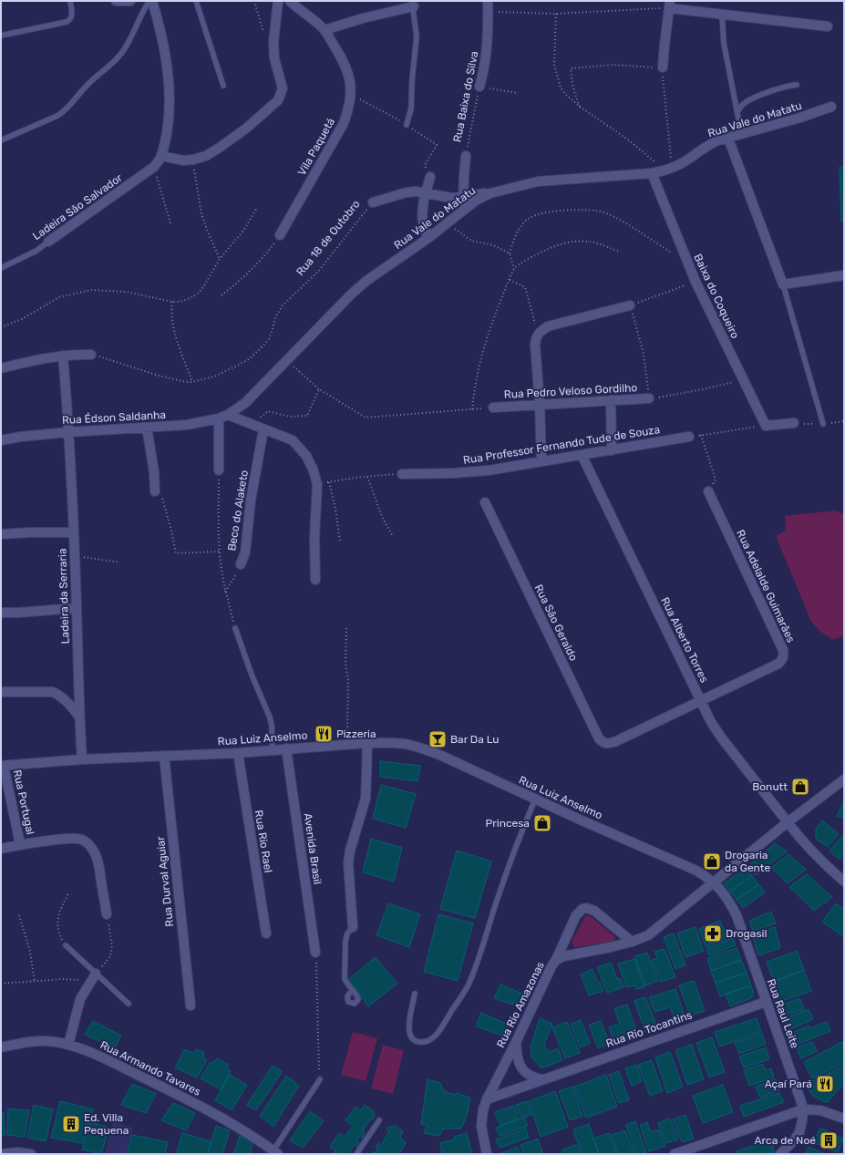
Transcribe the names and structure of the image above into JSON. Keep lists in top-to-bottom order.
{
  "streets": {
    "street": [
      "Rua Baixa do Silva",
      "Rua Vale do Matatu",
      "Vila Paquetá",
      "Ladeira São Salvador",
      "Baixa do Coqueiro",
      "Rua Pedro Veloso Gordilho",
      "Rua Édson Saldanha",
      "Rua Professor Fernando Tude de Souza",
      "Beco do Alaketo",
      "Rua Adelalde Guimarães",
      "Ladeira da Serraria",
      "Rua Sāo Geraldo",
      "Rua Alberto Torres",
      "Rua Luiz Anselmo",
      "Rua Portugal",
      "Rua Rio Rael",
      "Avenida Brasil",
      "Rua Durval Aguiar",
      "Rua Rio Amazonas",
      "Rua Raul Leite",
      "Rua Rio Tocantins",
      "Rua Armando Tavares"
    ],
    "path": ["Rua 18 de Outobro"]
  },
  "crossings": [
    ["Rua Baixa do Silva", "Rua Vale do Matatu"],
    ["Rua Vale do Matatu", "Baixa do Coqueiro"],
    ["Rua Vale do Matatu", "Rua Édson Saldanha"],
    ["Rua Édson Saldanha", "Ladeira da Serraria"],
    ["Rua Professor Fernando Tude de Souza", "Rua Alberto Torres"],
    ["Rua Adelalde Guimarães", "Rua Sāo Geraldo"],
    ["Rua Adelalde Guimarães", "Rua Alberto Torres"],
    ["Ladeira da Serraria", "Rua Luiz Anselmo"],
    ["Rua Alberto Torres", "Rua Rio Amazonas"],
    ["Rua Luiz Anselmo", "Rua Portugal"],
    ["Rua Luiz Anselmo", "Rua Rio Rael"],
    ["Rua Luiz Anselmo", "Avenida Brasil"],
    ["Rua Luiz Anselmo", "Rua Durval Aguiar"],
    ["Rua Luiz Anselmo", "Rua Rio Amazonas"],
    ["Rua Luiz Anselmo", "Rua Raul Leite"],
    ["Rua Rio Amazonas", "Rua Raul Leite"],
    ["Rua Rio Amazonas", "Rua Rio Tocantins"],
    ["Rua Raul Leite", "Rua Rio Tocantins"]
  ],
  "places": {
    "restaurant": ["Pizzeria", "Açaí Pará"],
    "bar": ["Bar Da Lu"],
    "shop": ["Bonutt", "Princesa", "Drogaria da Gente"],
    "pharmacy": ["Drogasil"],
    "building": ["Ed. Villa Pequena", "Arca de Noé"]
  }
}
